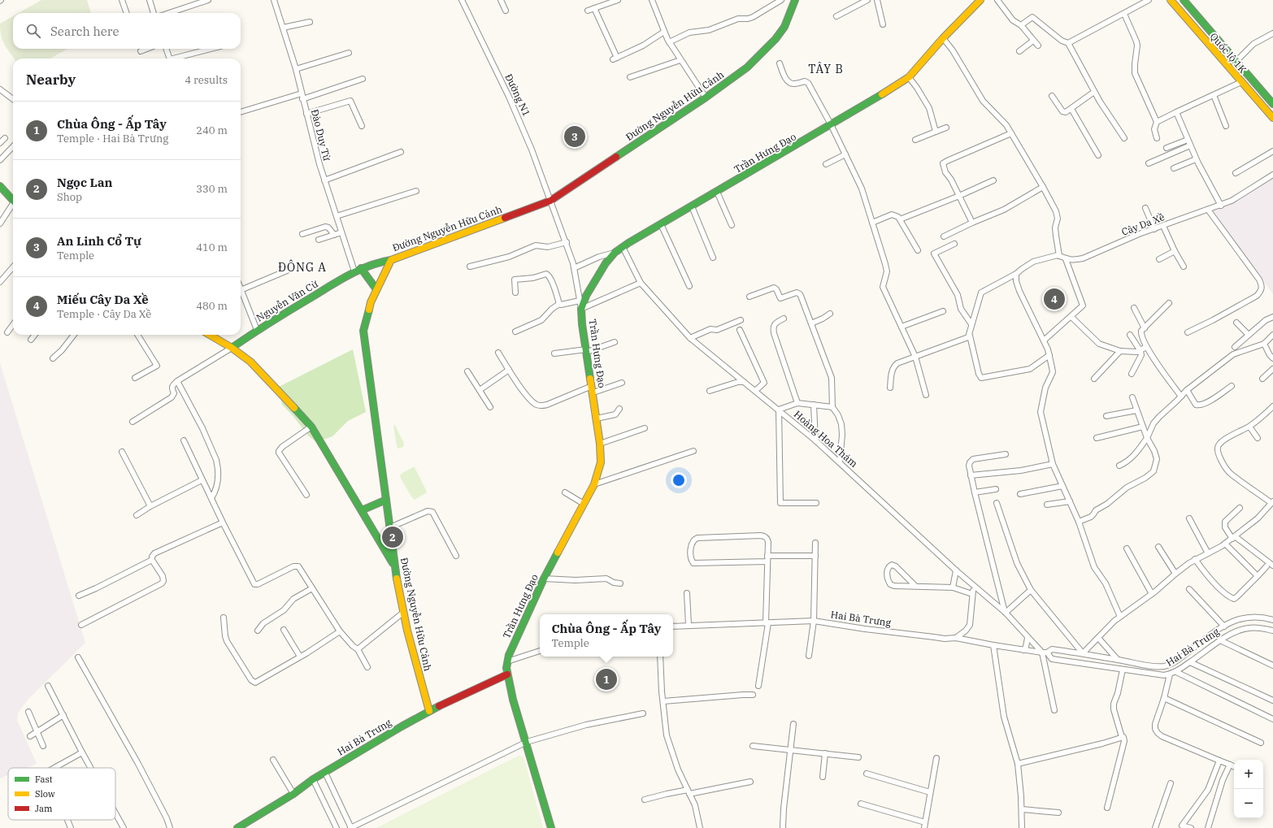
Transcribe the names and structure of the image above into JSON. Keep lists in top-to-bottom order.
{
  "streets": {
    "main road": [
      "Quốc lộ 1K",
      "Đường Nguyễn Hữu Cảnh",
      "Trần Hưng Đạo",
      "Nguyễn Văn Cừ",
      "Hai Bà Trưng"
    ],
    "street": [
      "Đường N1",
      "Đào Duy Từ",
      "Cây Da Xề",
      "Hoàng Hoa Thám"
    ]
  },
  "crossings": [
    ["Đường N1", "Đường Nguyễn Hữu Cảnh"],
    ["Đường N1", "Trần Hưng Đạo"],
    ["Đường Nguyễn Hữu Cảnh", "Nguyễn Văn Cừ"],
    ["Đường Nguyễn Hữu Cảnh", "Hai Bà Trưng"],
    ["Đào Duy Từ", "Nguyễn Văn Cừ"],
    ["Trần Hưng Đạo", "Hoàng Hoa Thám"],
    ["Trần Hưng Đạo", "Hai Bà Trưng"],
    ["Hoàng Hoa Thám", "Hai Bà Trưng"]
  ],
  "districts": ["TÂY B", "ĐÔNG A"],
  "legend": ["Fast", "Slow", "Jam"],
  "page": {
    "search": "Search here",
    "heading": ["Nearby", "4 results"],
    "list": [
      {
        "mark": "1",
        "name": "Chùa Ông - Ấp Tây",
        "note": "Temple · Hai Bà Trưng",
        "value": "240 m"
      },
      {
        "mark": "2",
        "name": "Ngọc Lan",
        "note": "Shop",
        "value": "330 m"
      },
      {
        "mark": "3",
        "name": "An Linh Cổ Tự",
        "note": "Temple",
        "value": "410 m"
      },
      {
        "mark": "4",
        "name": "Miếu Cây Da Xề",
        "note": "Temple · Cây Da Xề",
        "value": "480 m"
      }
    ],
    "pins": [
      "3",
      "4",
      "2",
      "1"
    ],
    "popup": ["Chùa Ông - Ấp Tây", "Temple"],
    "map_buttons": ["+", "−"]
  }
}
